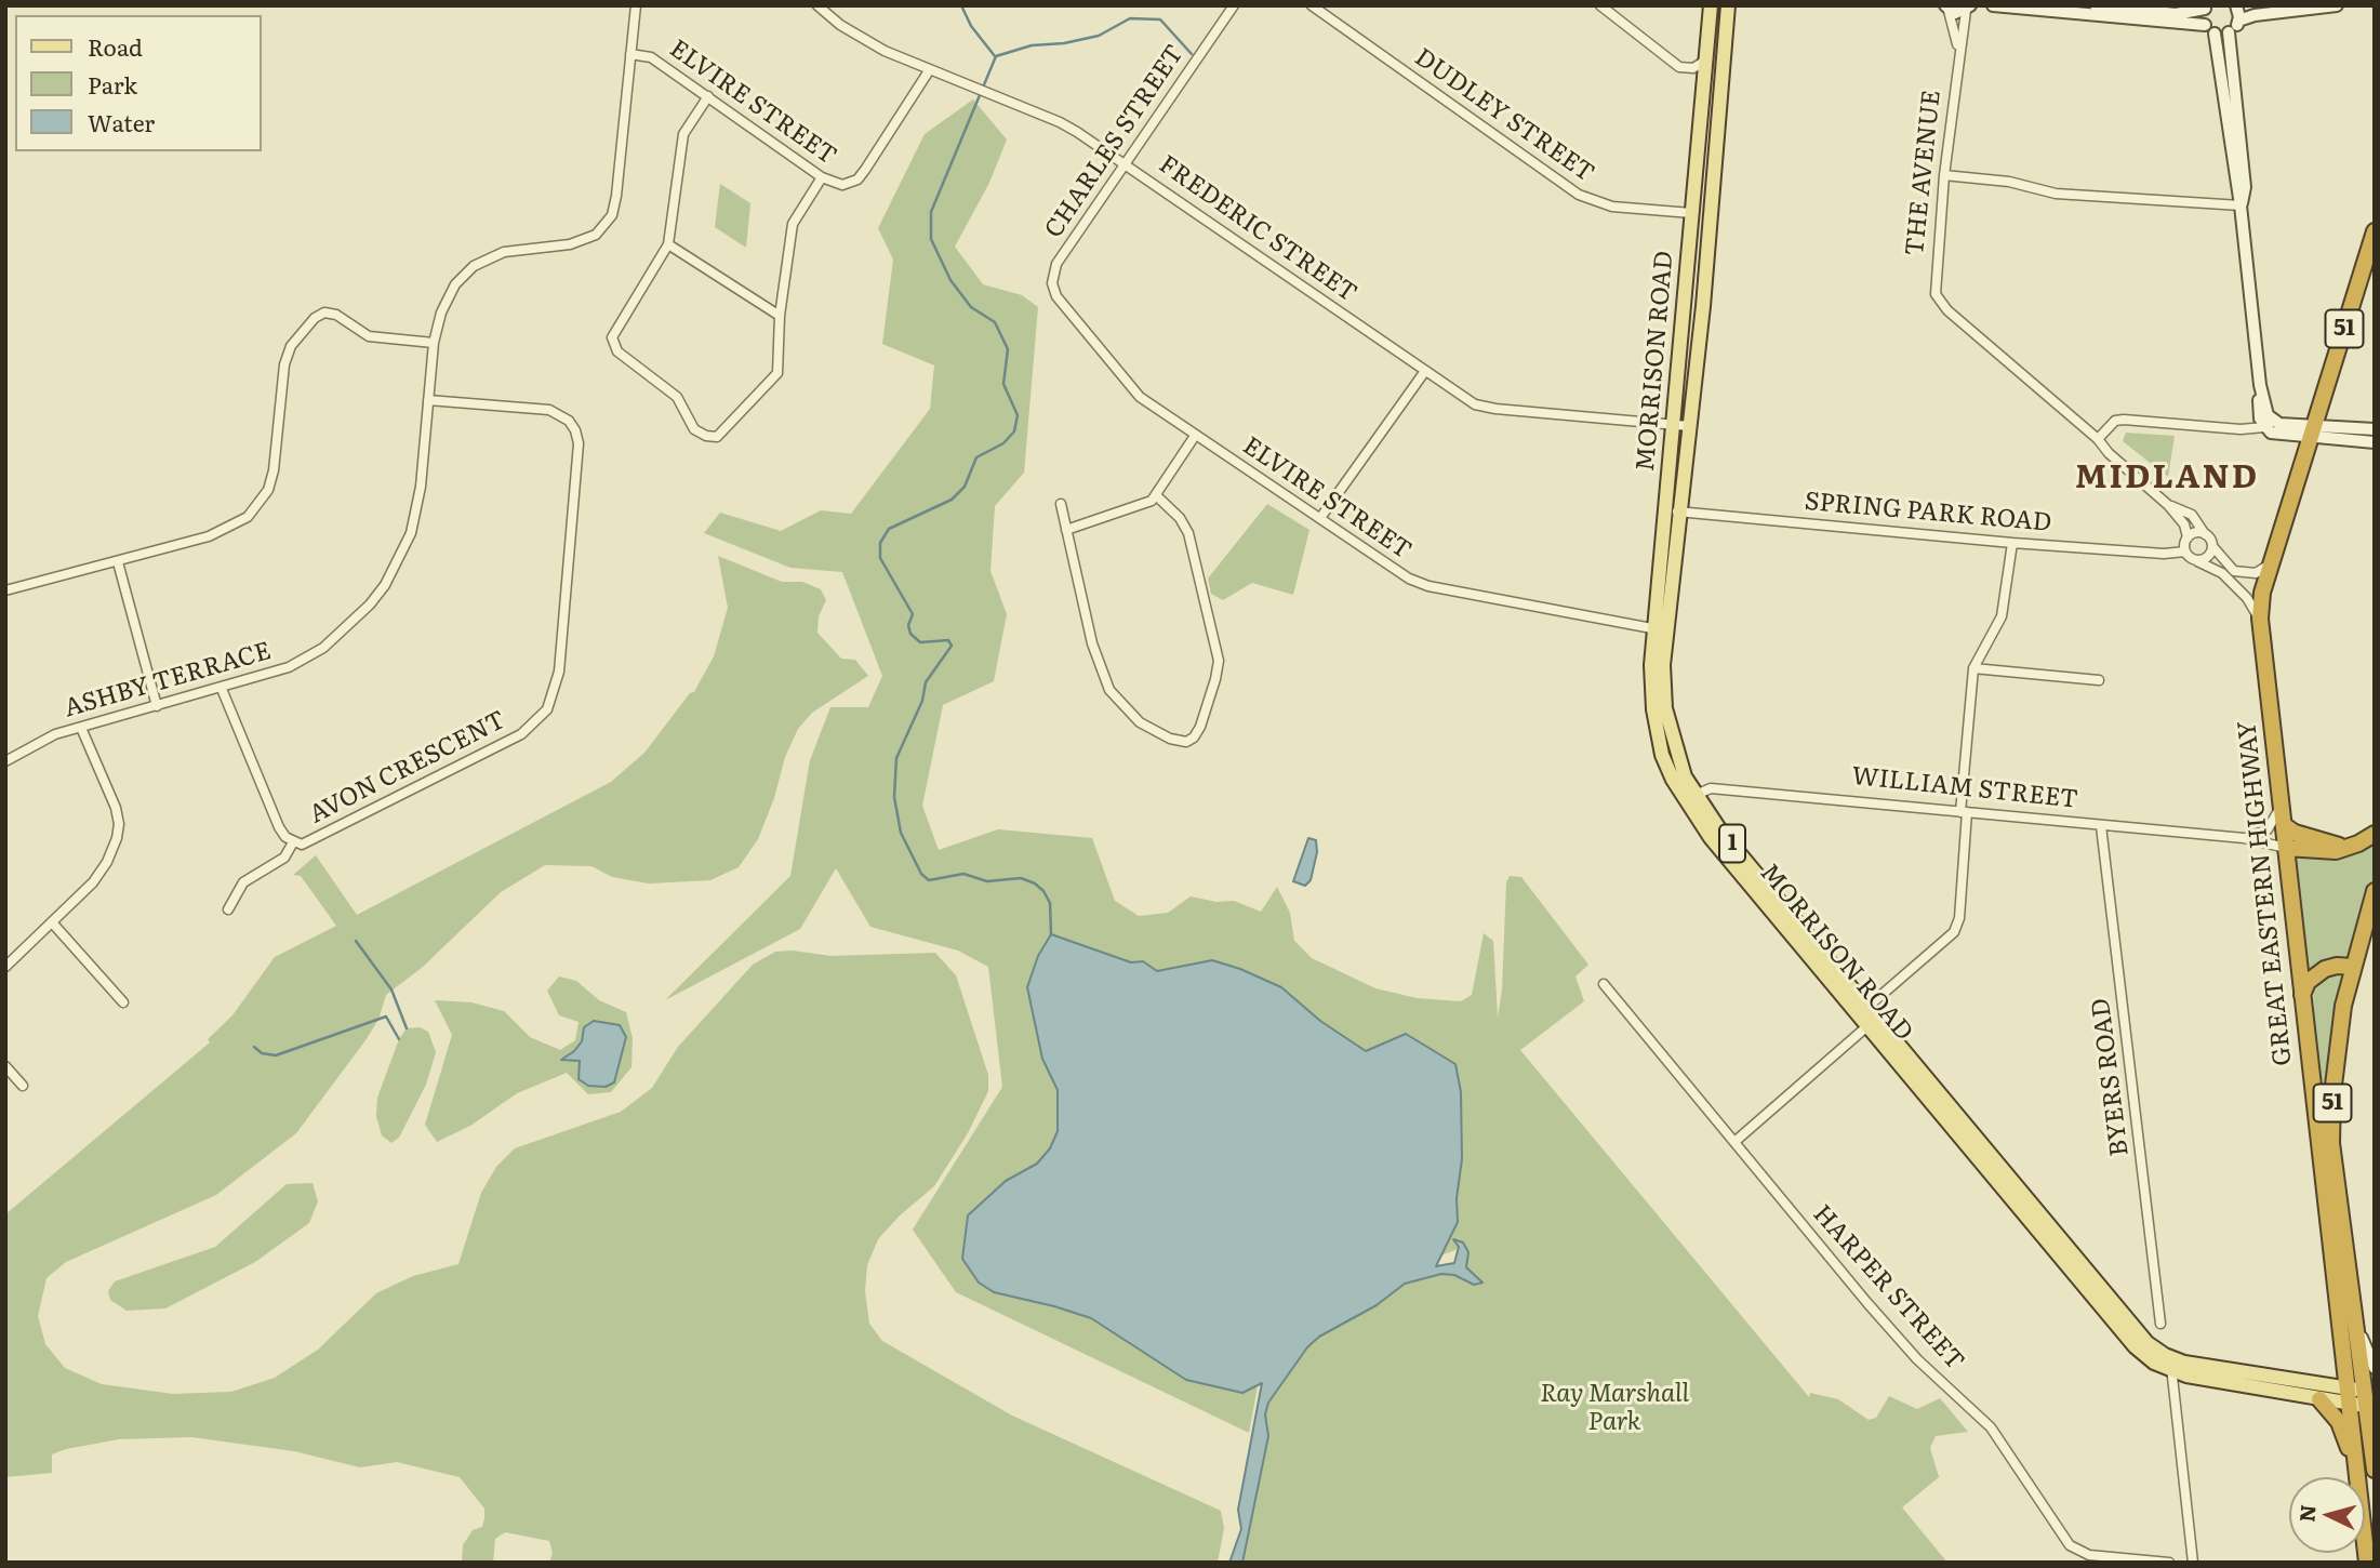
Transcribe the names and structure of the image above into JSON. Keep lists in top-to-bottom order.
{
  "streets": {
    "highway": ["51", "WILLIAM STREET", "GREAT EASTERN HIGHWAY"],
    "main road": ["MORRISON ROAD", "1"],
    "street": [
      "ELVIRE STREET",
      "DUDLEY STREET",
      "CHARLES STREET",
      "THE AVENUE",
      "FREDERIC STREET",
      "SPRING PARK ROAD",
      "ASHBY TERRACE",
      "AVON CRESCENT",
      "BYERS ROAD",
      "HARPER STREET"
    ]
  },
  "crossings": [
    ["ELVIRE STREET", "CHARLES STREET"],
    ["ELVIRE STREET", "FREDERIC STREET"],
    ["ELVIRE STREET", "MORRISON ROAD"],
    ["ELVIRE STREET", "ASHBY TERRACE"],
    ["DUDLEY STREET", "MORRISON ROAD"],
    ["CHARLES STREET", "FREDERIC STREET"],
    ["FREDERIC STREET", "MORRISON ROAD"],
    ["51", "MORRISON ROAD"],
    ["MORRISON ROAD", "SPRING PARK ROAD"],
    ["MORRISON ROAD", "WILLIAM STREET"],
    ["MORRISON ROAD", "GREAT EASTERN HIGHWAY"],
    ["ASHBY TERRACE", "AVON CRESCENT"],
    ["WILLIAM STREET", "GREAT EASTERN HIGHWAY"],
    ["WILLIAM STREET", "BYERS ROAD"]
  ],
  "districts": ["MIDLAND"],
  "parks": ["Ray Marshall Park"],
  "legend": ["Road", "Park", "Water"],
  "north": "left"
}
